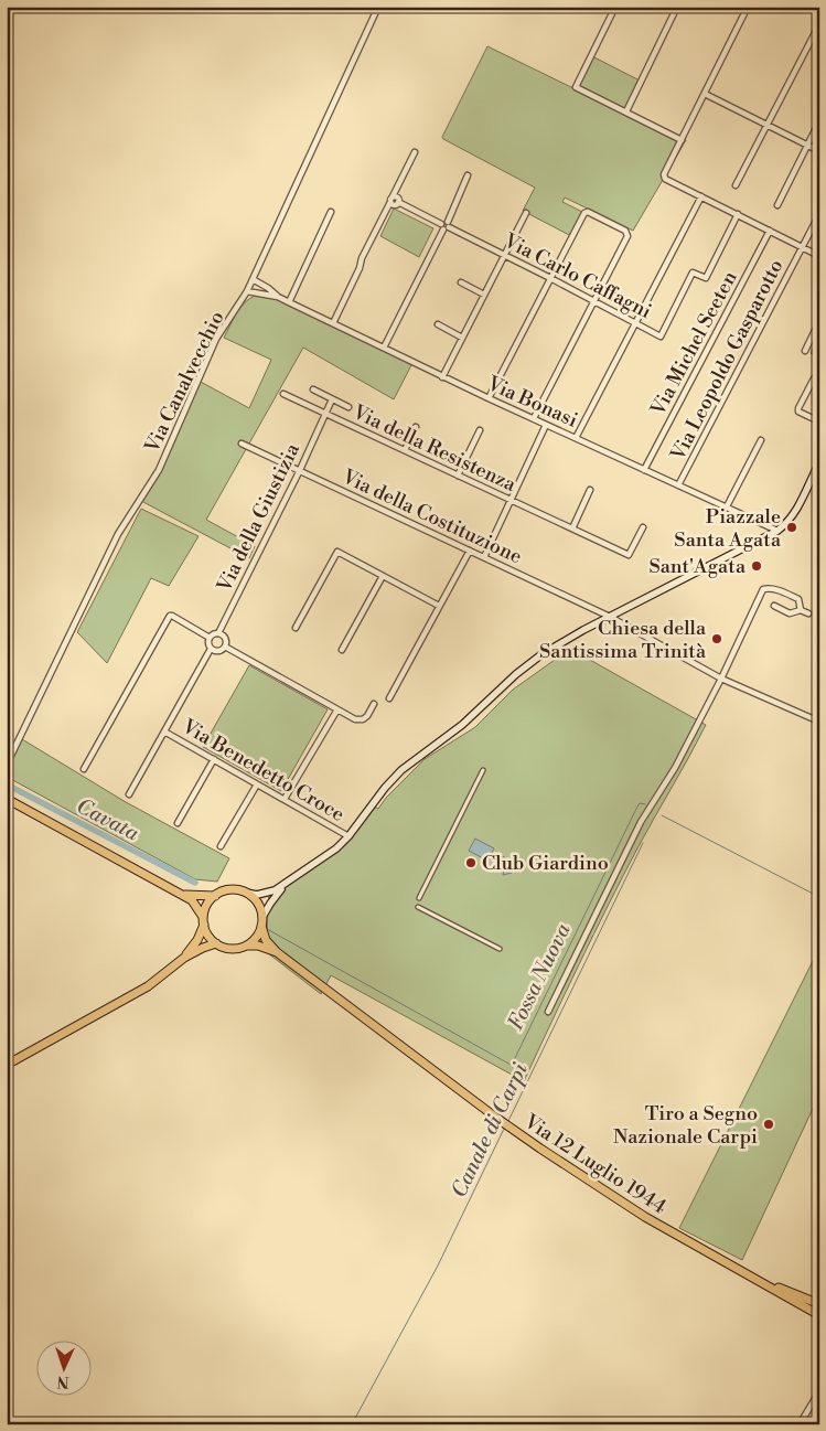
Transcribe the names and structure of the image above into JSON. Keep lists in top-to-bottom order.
{
  "streets": {
    "main road": ["Via 12 Luglio 1944"],
    "street": [
      "Via Carlo Caffagni",
      "Via Michel Seeten",
      "Via Leopoldo Gasparotto",
      "Via Canalvecchio",
      "Via Bonasi",
      "Via della Resistenza",
      "Via della Costituzione",
      "Via della Giustizia",
      "Via Benedetto Croce"
    ]
  },
  "crossings": [
    ["Via Michel Seeten", "Via Bonasi"],
    ["Via Leopoldo Gasparotto", "Via Bonasi"],
    ["Via Canalvecchio", "Via Bonasi"],
    ["Via della Resistenza", "Via della Giustizia"],
    ["Via della Costituzione", "Via della Giustizia"]
  ],
  "water": ["Cavata", "Fossa Nuova", "Canale di Carpi"],
  "places": [
    "Piazzale Santa Agata",
    "Sant'Agata",
    "Chiesa della Santissima Trinità",
    "Club Giardino",
    "Tiro a Segno Nazionale Carpi"
  ],
  "north": "bottom"
}
